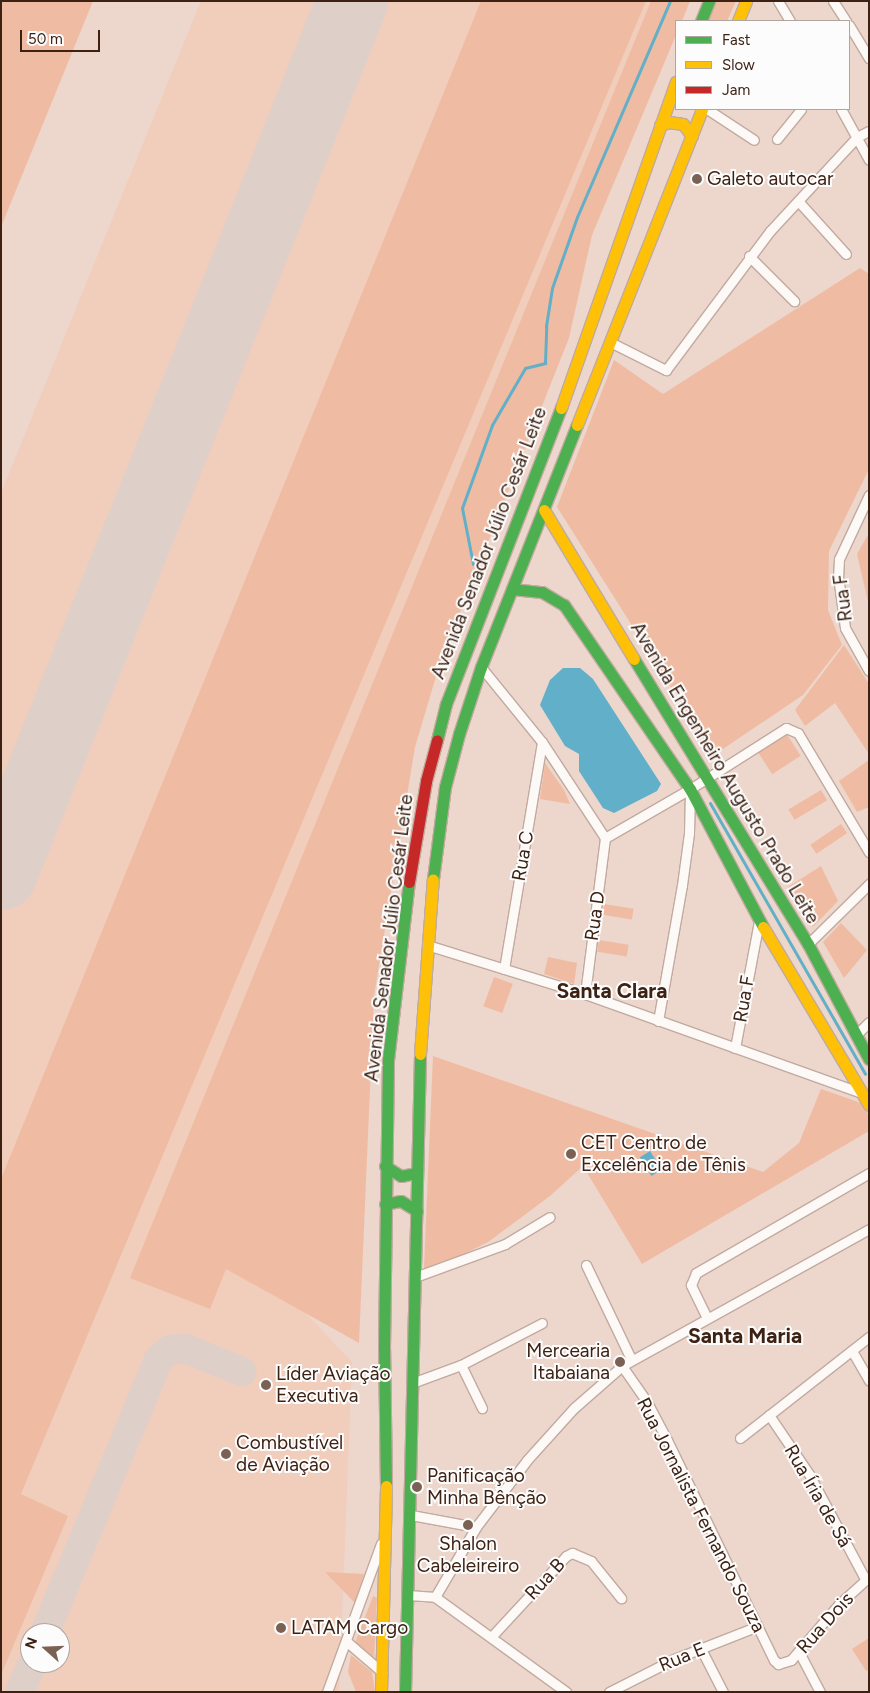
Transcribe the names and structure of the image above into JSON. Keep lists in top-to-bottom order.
{
  "streets": {
    "main road": ["Avenida Senador Júlio Cesár Leite", "Avenida Engenheiro Augusto Prado Leite"],
    "street": [
      "Rua F",
      "Rua C",
      "Rua D",
      "Rua Íria de Sá",
      "Rua Jornalista Fernando Souza",
      "Rua B",
      "Rua Dois",
      "Rua E"
    ]
  },
  "crossings": [
    ["Avenida Senador Júlio Cesár Leite", "Avenida Engenheiro Augusto Prado Leite"],
    ["Rua F", "Avenida Engenheiro Augusto Prado Leite"],
    ["Rua Íria de Sá", "Rua Dois"],
    ["Rua Jornalista Fernando Souza", "Rua Dois"],
    ["Rua Jornalista Fernando Souza", "Rua E"]
  ],
  "districts": ["Santa Clara", "Santa Maria"],
  "places": [
    "Galeto autocar",
    "CET Centro de Excelência de Tênis",
    "Mercearia Itabaiana",
    "Líder Aviação Executiva",
    "Combustível de Aviação",
    "Panificação Minha Bênção",
    "Shalon Cabeleireiro",
    "LATAM Cargo"
  ],
  "legend": ["Fast", "Slow", "Jam"],
  "scale_bar": "50 m",
  "north": "left"
}
